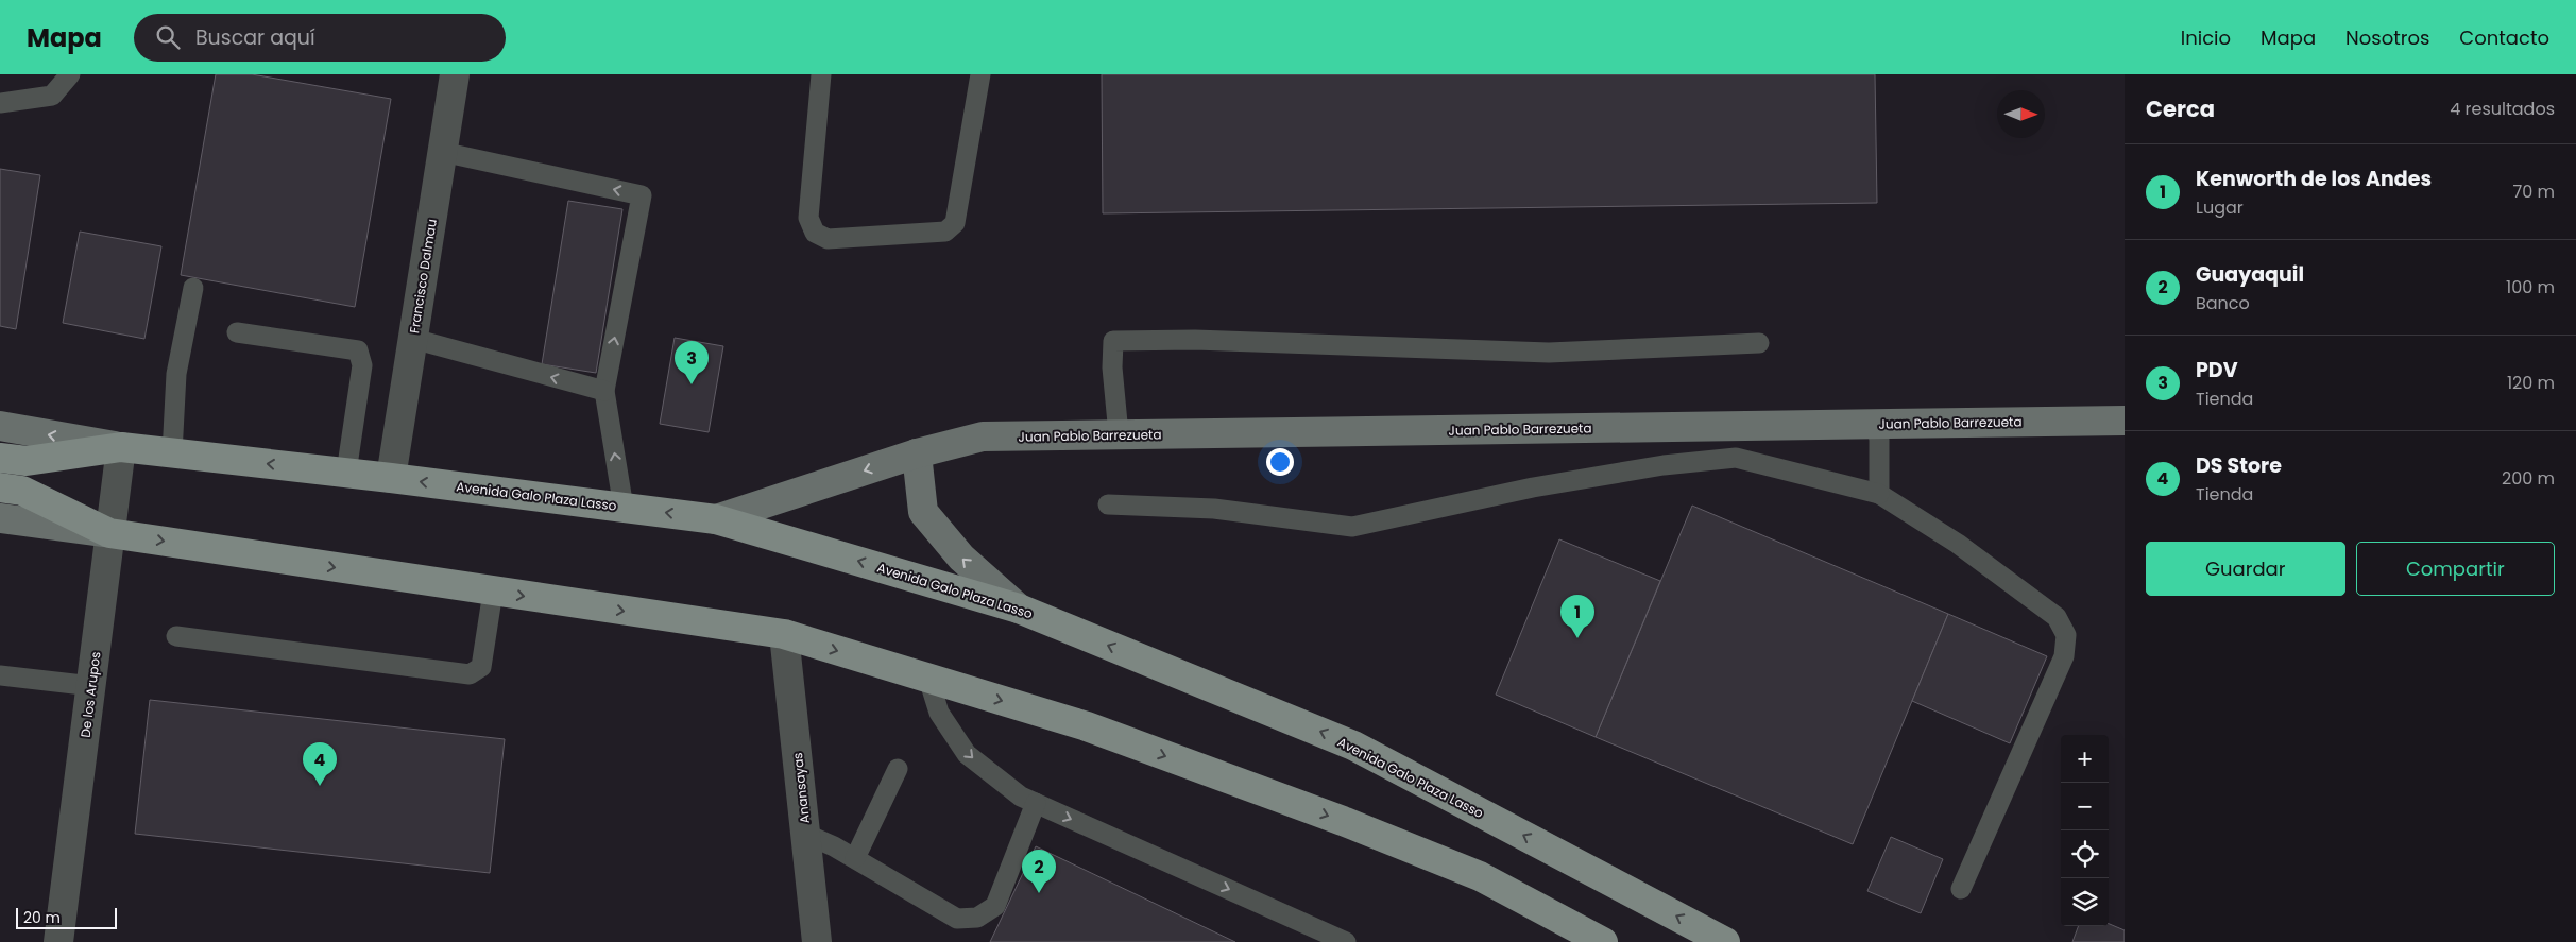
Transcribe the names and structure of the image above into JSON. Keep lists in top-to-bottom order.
{
  "streets": {
    "main road": ["Juan Pablo Barrezueta", "Avenida Galo Plaza Lasso"],
    "street": ["Francisco Dalmau", "De los Arupos", "Anansayas"]
  },
  "crossings": [
    ["Francisco Dalmau", "Avenida Galo Plaza Lasso"],
    ["Juan Pablo Barrezueta", "Avenida Galo Plaza Lasso"],
    ["Avenida Galo Plaza Lasso", "De los Arupos"]
  ],
  "scale_bar": "20 m",
  "north": "right",
  "page": {
    "header": "Mapa",
    "search": "Buscar aquí",
    "nav": [
      "Inicio",
      "Mapa",
      "Nosotros",
      "Contacto"
    ],
    "heading": ["Cerca", "4 resultados"],
    "list": [
      {
        "mark": "1",
        "name": "Kenworth de los Andes",
        "note": "Lugar",
        "value": "70 m"
      },
      {
        "mark": "2",
        "name": "Guayaquil",
        "note": "Banco",
        "value": "100 m"
      },
      {
        "mark": "3",
        "name": "PDV",
        "note": "Tienda",
        "value": "120 m"
      },
      {
        "mark": "4",
        "name": "DS Store",
        "note": "Tienda",
        "value": "200 m"
      }
    ],
    "pins": [
      "3",
      "1",
      "4",
      "2"
    ],
    "buttons": ["Guardar", "Compartir"],
    "map_buttons": ["+", "−"],
    "scale": "20 m"
  }
}
